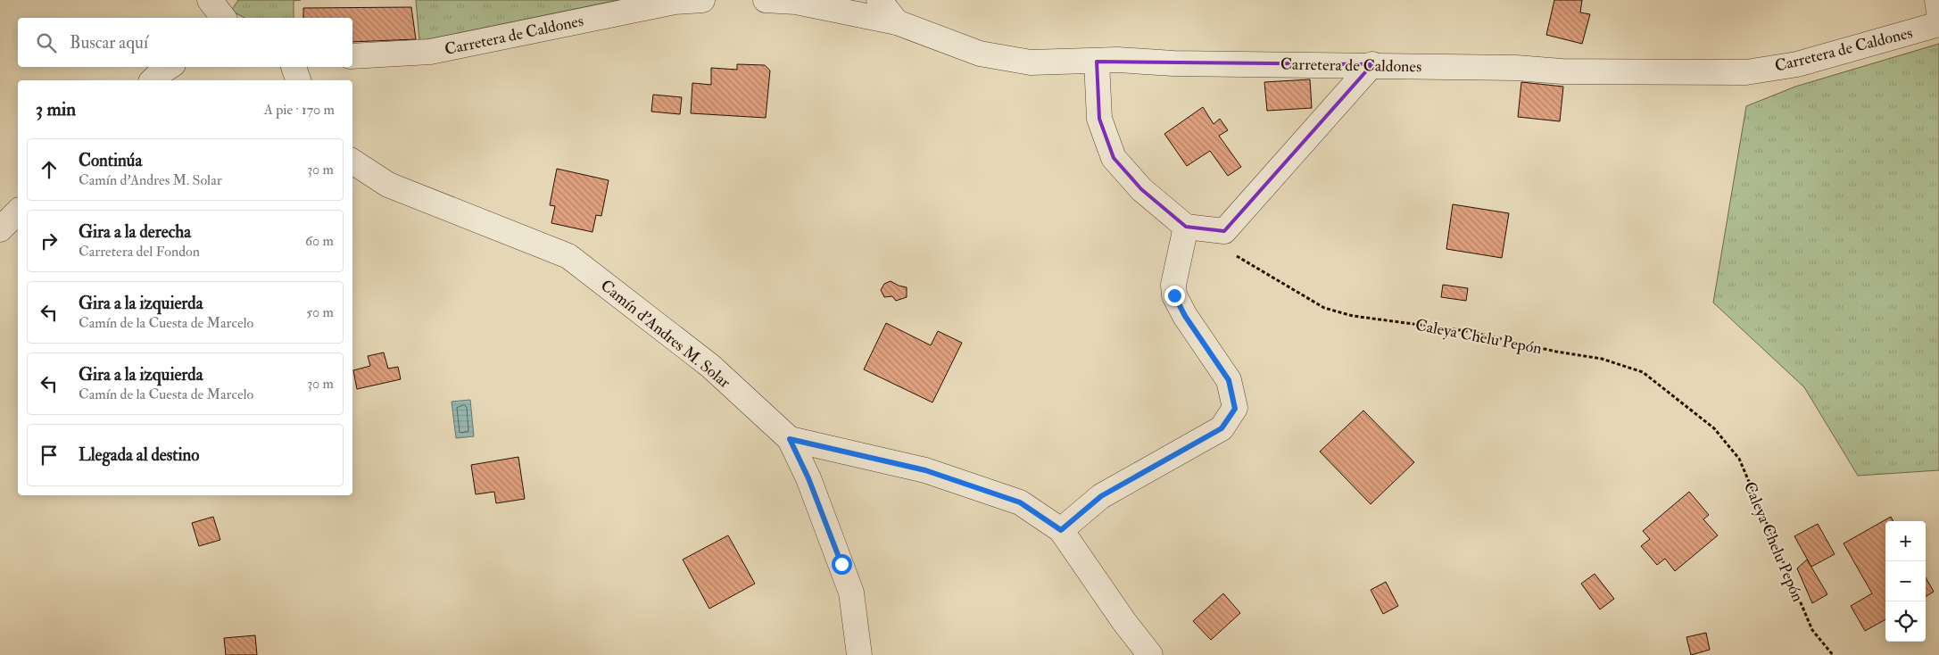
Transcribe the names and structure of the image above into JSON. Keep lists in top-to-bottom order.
{
  "streets": {
    "street": ["Carretera de Caldones", "Camín d'Andres M. Solar"],
    "path": ["Caleya Chelu Pepón"]
  },
  "page": {
    "search": "Buscar aquí",
    "heading": ["3 min", "A pie · 170 m"],
    "list": [
      ["Continúa", "Camín d'Andres M. Solar", "30 m"],
      ["Gira a la derecha", "Carretera del Fondon", "60 m"],
      ["Gira a la izquierda", "Camín de la Cuesta de Marcelo", "50 m"],
      ["Gira a la izquierda", "Camín de la Cuesta de Marcelo", "30 m"],
      "Llegada al destino"
    ],
    "map_buttons": ["+", "−"]
  }
}
